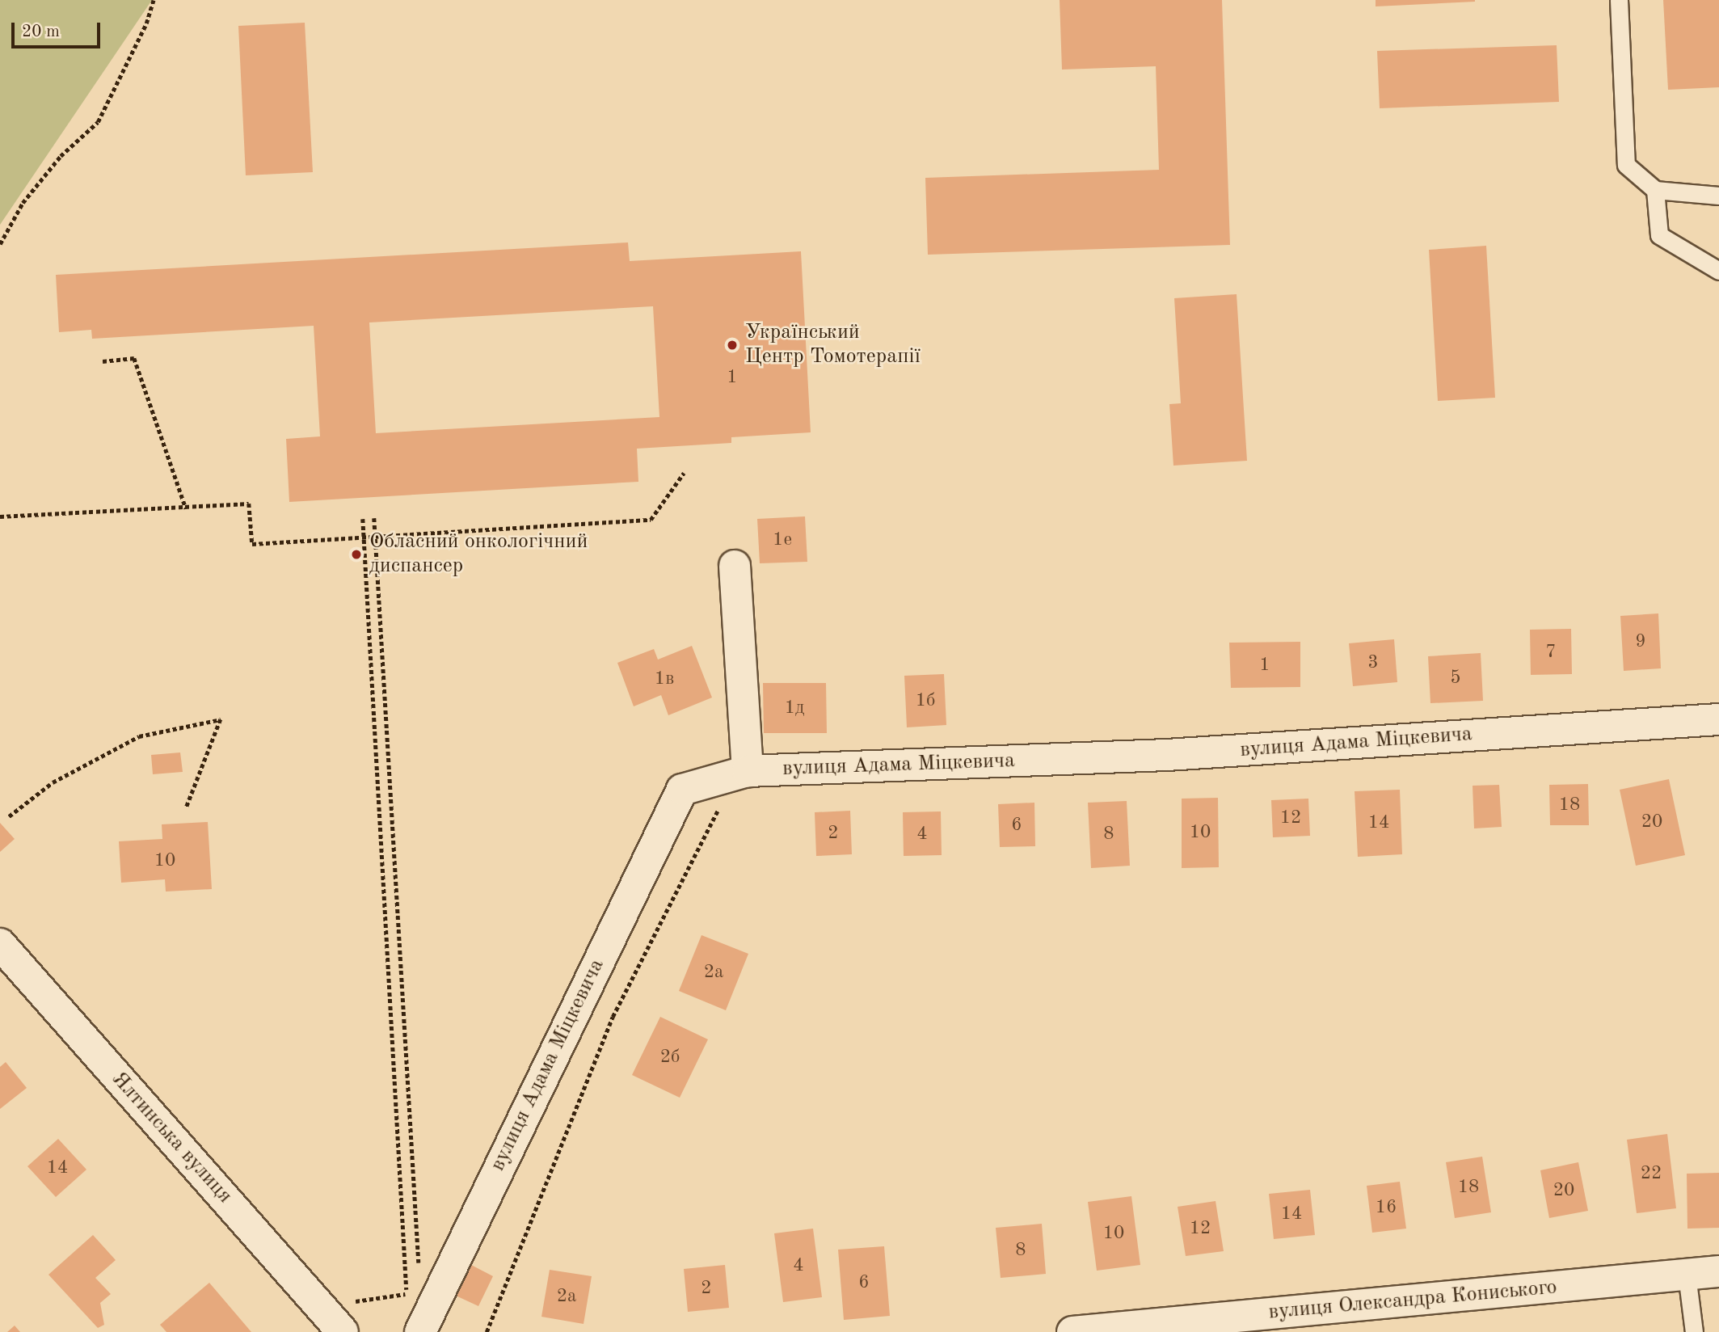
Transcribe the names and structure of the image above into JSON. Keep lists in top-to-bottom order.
{
  "streets": {
    "street": ["вулиця Адама Міцкевича", "Ялтинська вулиця", "вулиця Олександра Кониського"]
  },
  "places": ["Український Центр Томотерапії", "Обласний онкологічний диспансер"],
  "house_numbers": [
    "1",
    "1е",
    "9",
    "7",
    "3",
    "1",
    "5",
    "1в",
    "1б",
    "1д",
    "18",
    "12",
    "20",
    "14",
    "6",
    "10",
    "2",
    "4",
    "8",
    "10",
    "2а",
    "2б",
    "14",
    "22",
    "18",
    "20",
    "16",
    "14",
    "12",
    "10",
    "8",
    "4",
    "6",
    "2",
    "2а"
  ],
  "scale_bar": "20 m"
}
